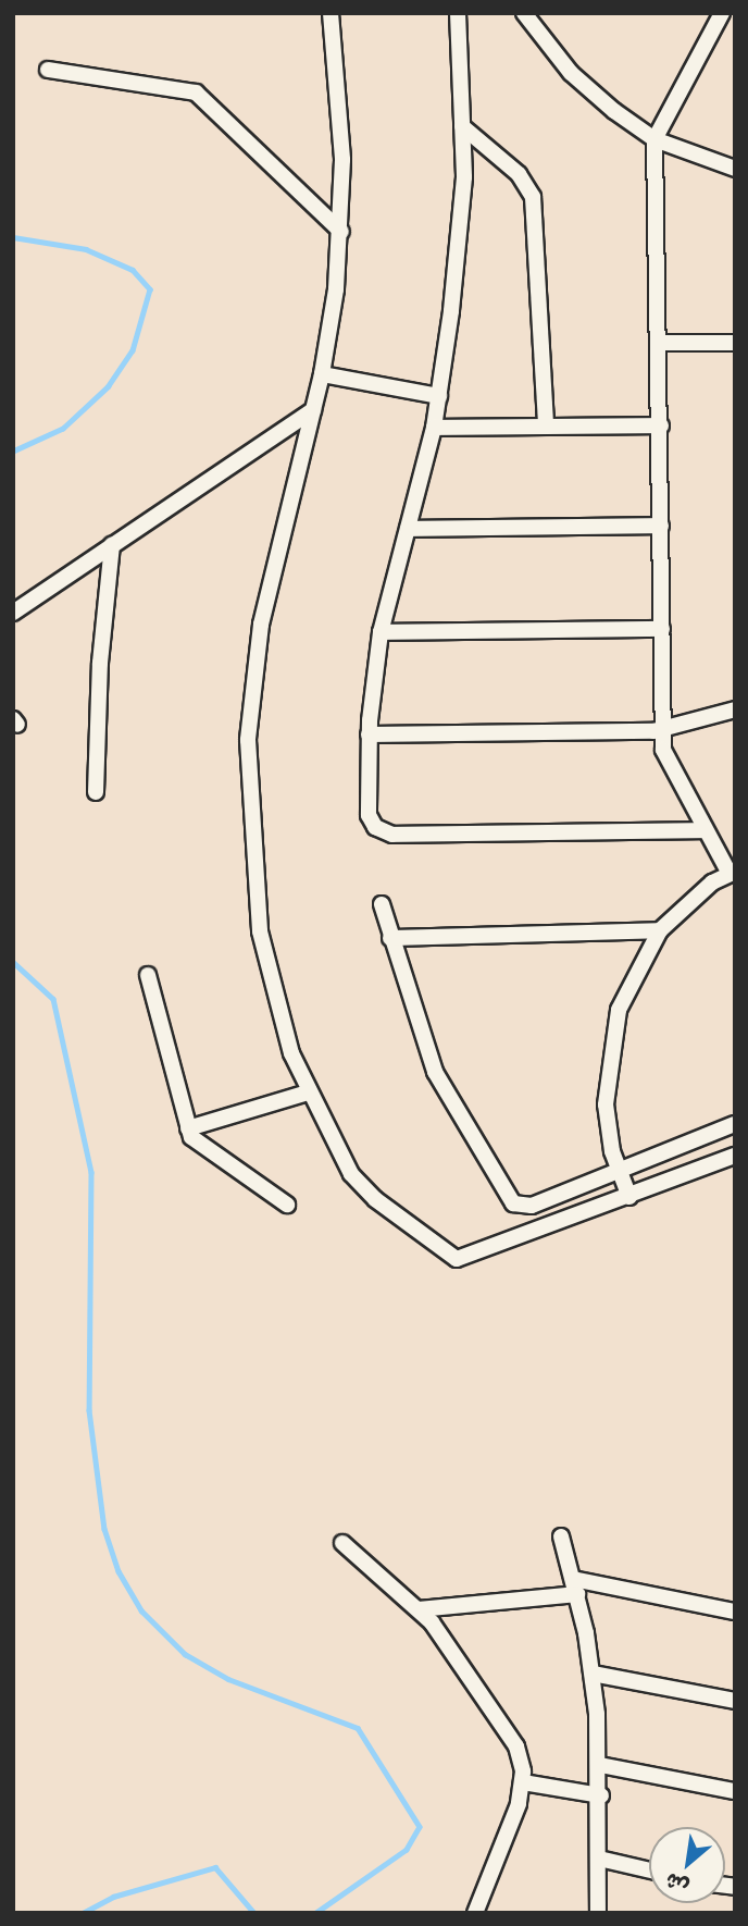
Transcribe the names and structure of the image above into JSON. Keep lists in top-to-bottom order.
{
  "north": "bottom left"
}
